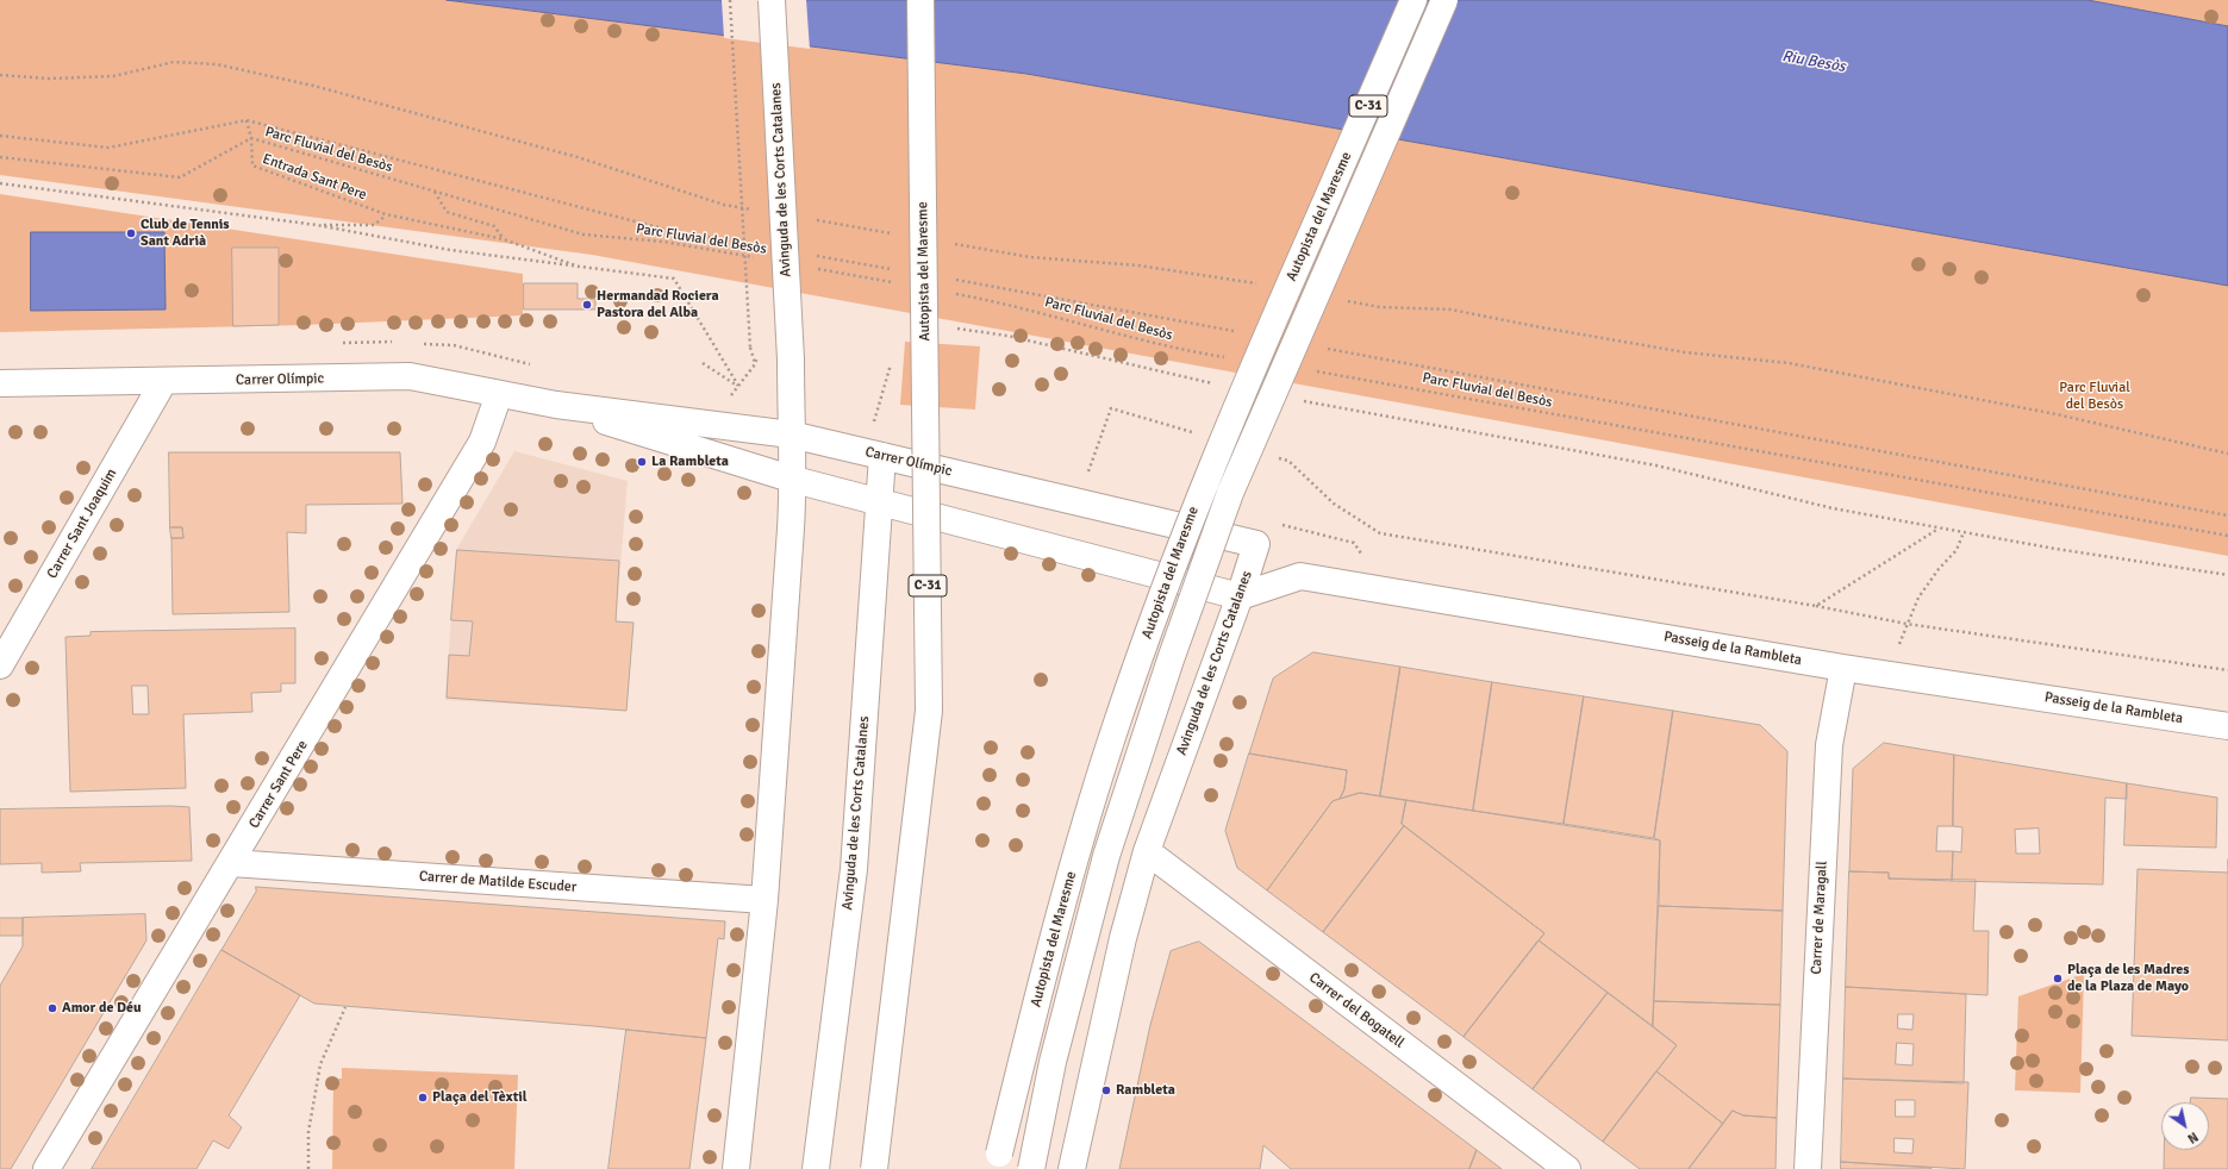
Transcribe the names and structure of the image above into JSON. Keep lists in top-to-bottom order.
{
  "streets": {
    "main road": [
      "C-31",
      "Avinguda de les Corts Catalanes",
      "Autopista del Maresme",
      "Carrer Olímpic",
      "Carrer Sant Joaquim",
      "Passeig de la Rambleta",
      "Carrer Sant Pere",
      "Carrer de Matilde Escuder",
      "Carrer de Maragall",
      "Carrer del Bogatell"
    ],
    "path": ["Parc Fluvial del Besòs", "Entrada Sant Pere"]
  },
  "crossings": [
    ["C-31", "Autopista del Maresme"],
    ["Parc Fluvial del Besòs", "Entrada Sant Pere"],
    ["Avinguda de les Corts Catalanes", "Carrer Olímpic"],
    ["Avinguda de les Corts Catalanes", "Passeig de la Rambleta"],
    ["Avinguda de les Corts Catalanes", "Carrer del Bogatell"],
    ["Carrer Olímpic", "Carrer Sant Joaquim"],
    ["Carrer Olímpic", "Passeig de la Rambleta"],
    ["Carrer Olímpic", "Carrer Sant Pere"],
    ["Passeig de la Rambleta", "Carrer de Maragall"],
    ["Carrer Sant Pere", "Carrer de Matilde Escuder"]
  ],
  "water": ["Riu Besòs"],
  "parks": ["Parc Fluvial del Besòs"],
  "places": [
    "Club de Tennis Sant Adrià",
    "Hermandad Rociera Pastora del Alba",
    "La Rambleta",
    "Plaça de les Madres de la Plaza de Mayo",
    "Amor de Déu",
    "Rambleta",
    "Plaça del Tèxtil"
  ],
  "north": "bottom right"
}
